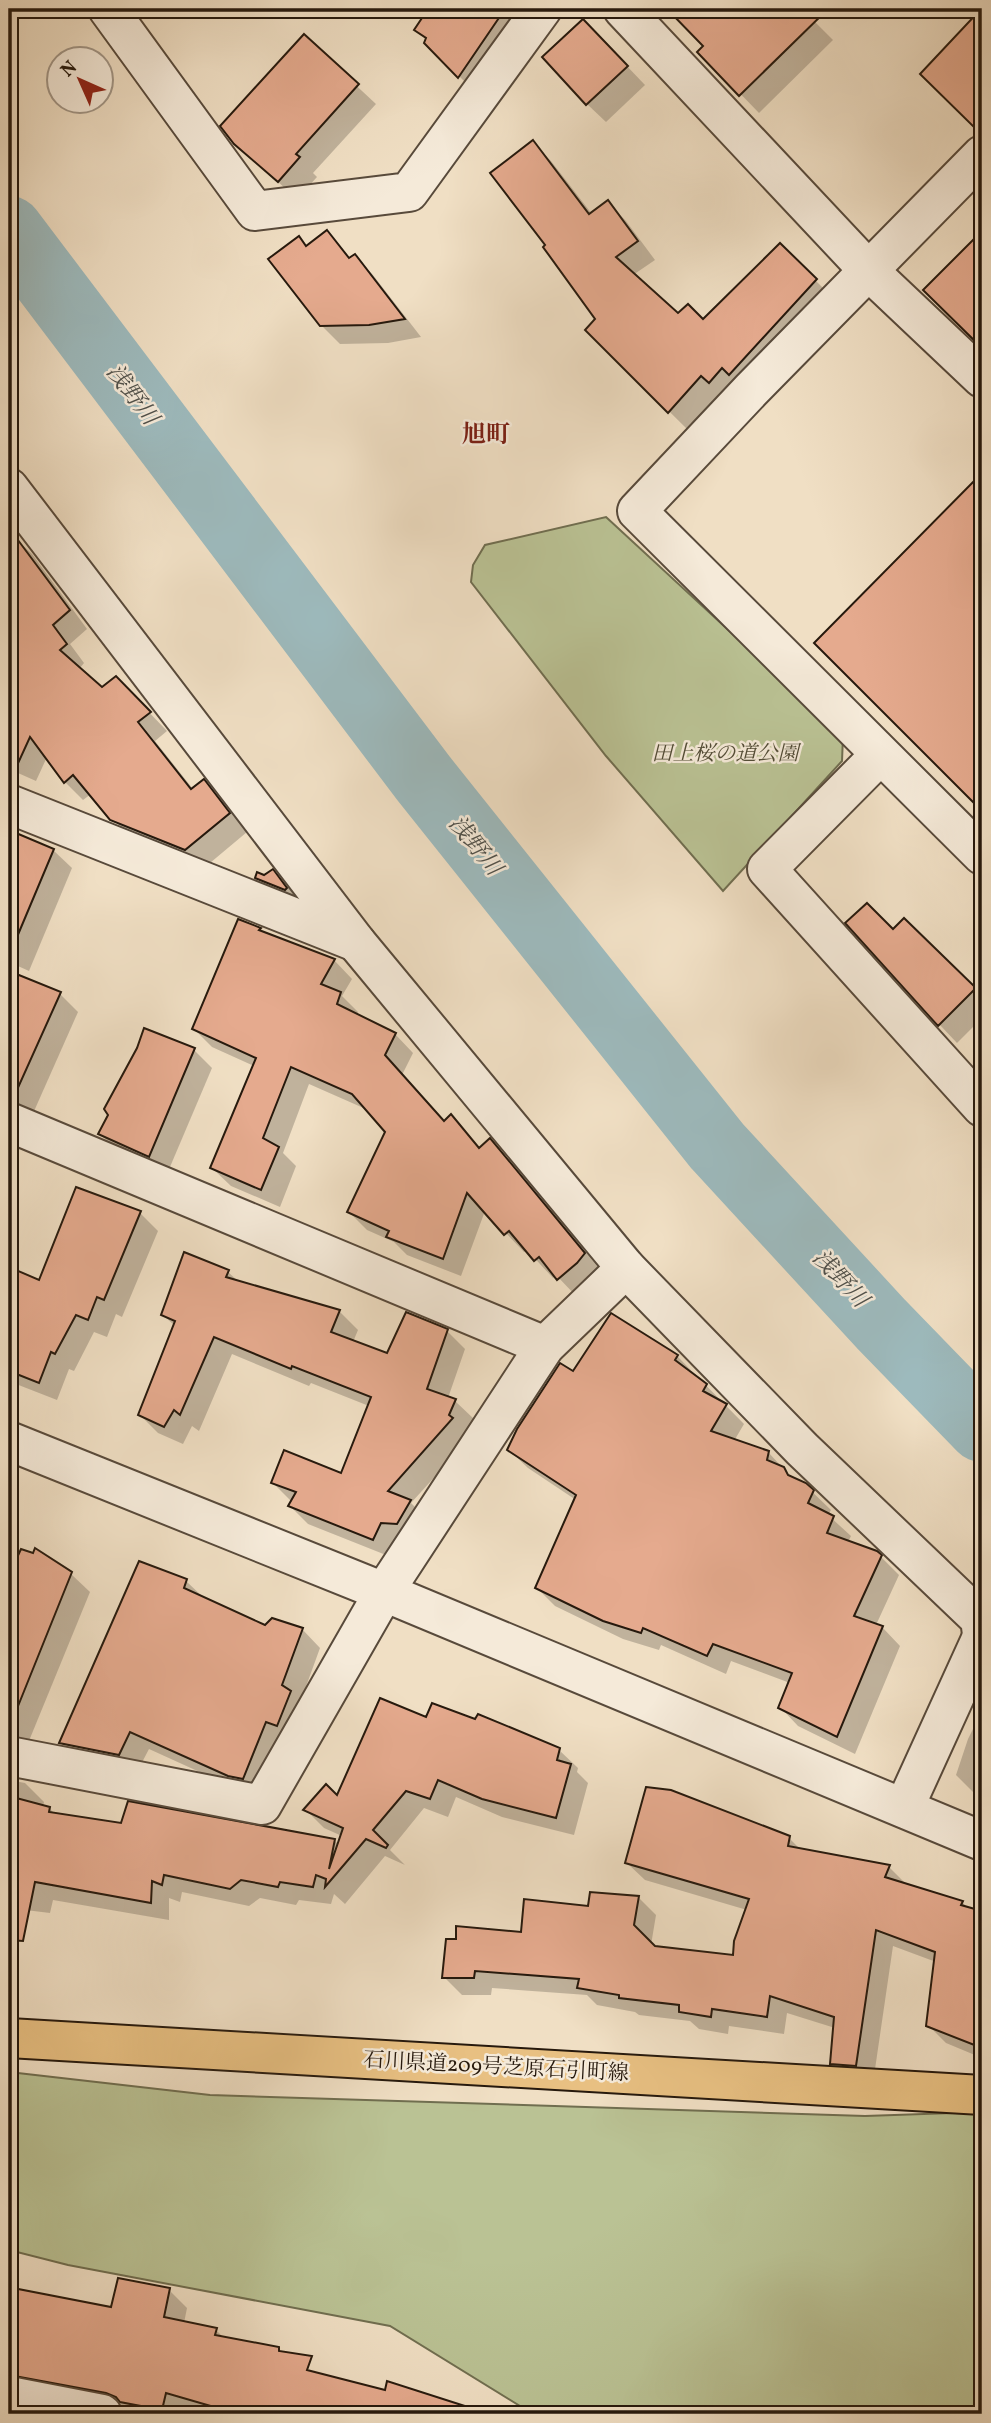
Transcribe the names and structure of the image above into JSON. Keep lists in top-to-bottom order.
{
  "streets": {
    "main road": ["石川県道209号芝原石引町線"]
  },
  "districts": ["旭町"],
  "water": ["浅野川"],
  "parks": ["田上桜の道公園"],
  "north": "top left"
}
